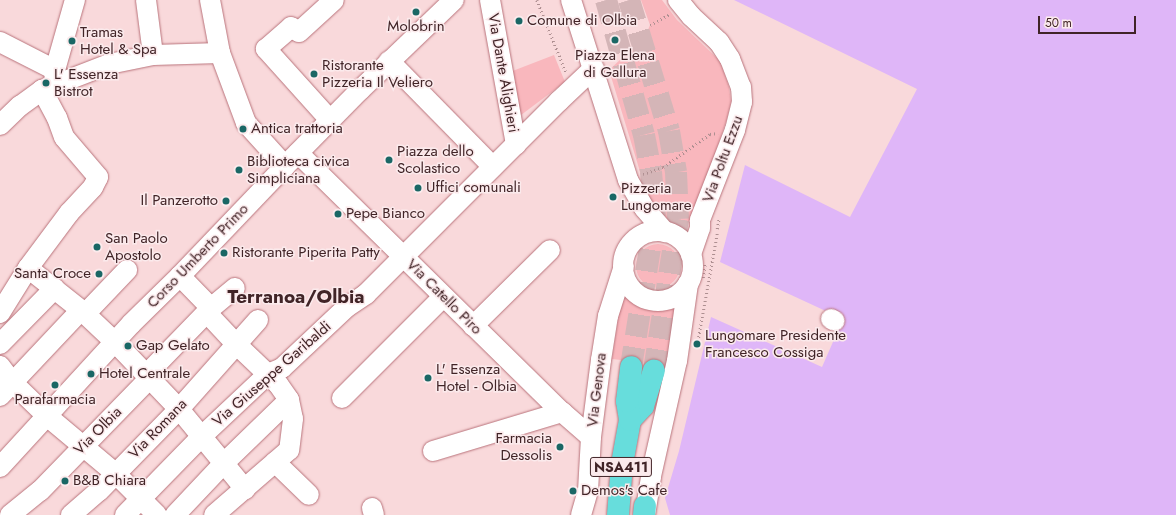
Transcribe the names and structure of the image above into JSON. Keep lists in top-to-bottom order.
{
  "streets": {
    "main road": ["NSA411"],
    "street": [
      "Via Dante Alighieri",
      "Via Poltu Ezzu",
      "Corso Umberto Primo",
      "Via Catello Piro",
      "Via Giuseppe Garibaldi",
      "Via Genova",
      "Via Romana",
      "Via Olbia"
    ]
  },
  "crossings": [
    ["Via Dante Alighieri", "Via Giuseppe Garibaldi"],
    ["Via Poltu Ezzu", "Via Genova"],
    ["Corso Umberto Primo", "Via Catello Piro"],
    ["Via Catello Piro", "Via Giuseppe Garibaldi"],
    ["Via Catello Piro", "Via Genova"]
  ],
  "districts": ["Terranoa/Olbia"],
  "places": [
    "Molobrin",
    "Comune di Olbia",
    "Piazza Elena di Gallura",
    "Tramas Hotel & Spa",
    "Ristorante Pizzeria Il Veliero",
    "L' Essenza Bistrot",
    "Antica trattoria",
    "Piazza dello Scolastico",
    "Biblioteca civica Simpliciana",
    "Uffici comunali",
    "Pizzeria Lungomare",
    "Il Panzerotto",
    "Pepe Bianco",
    "San Paolo Apostolo",
    "Ristorante Piperita Patty",
    "Santa Croce",
    "Lungomare Presidente Francesco Cossiga",
    "Gap Gelato",
    "Hotel Centrale",
    "L' Essenza Hotel - Olbia",
    "Parafarmacia",
    "Farmacia Dessolis",
    "B&B Chiara",
    "Demos's Cafe"
  ],
  "scale_bar": "50 m"
}
